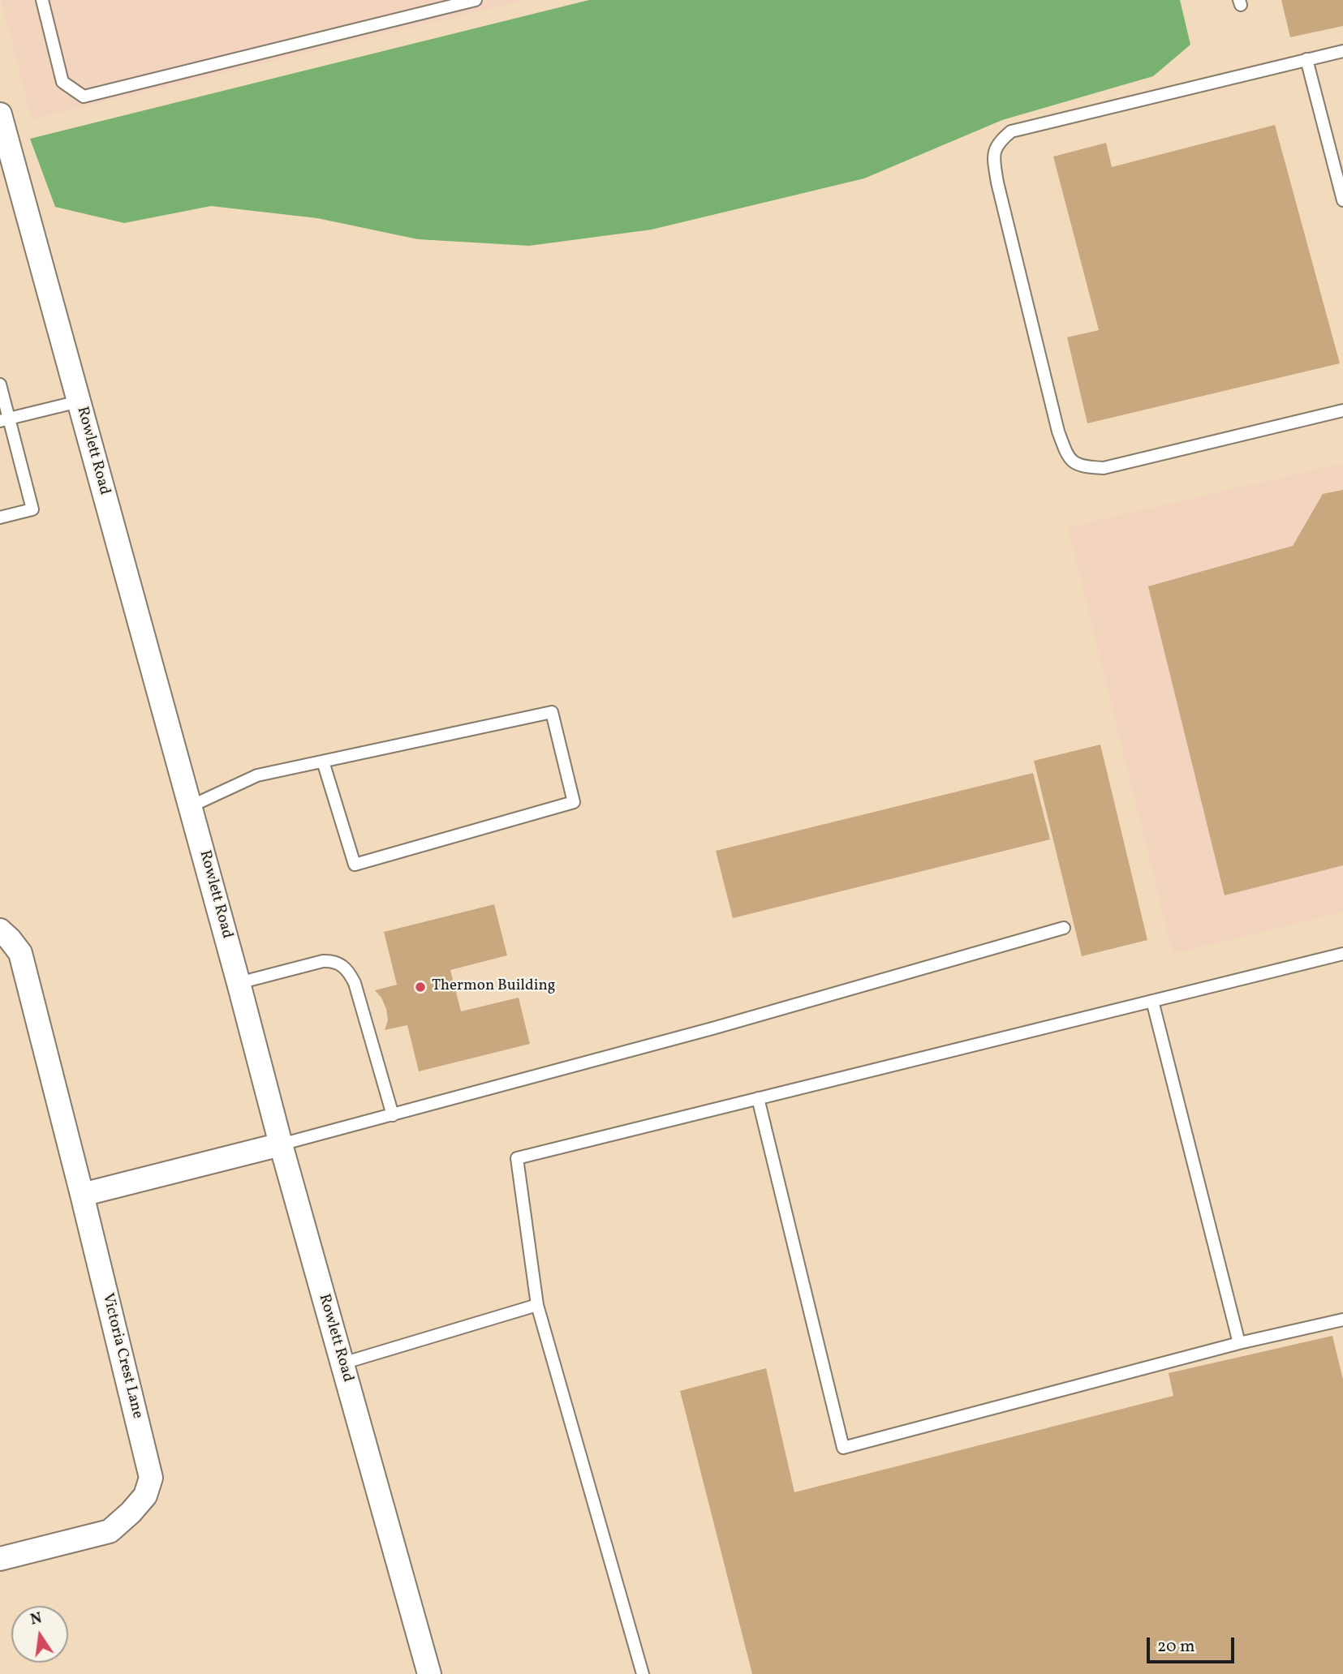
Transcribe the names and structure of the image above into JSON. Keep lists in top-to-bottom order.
{
  "streets": {
    "street": ["Rowlett Road", "Victoria Crest Lane"]
  },
  "places": ["Thermon Building"],
  "scale_bar": "20 m",
  "north": "top"
}
